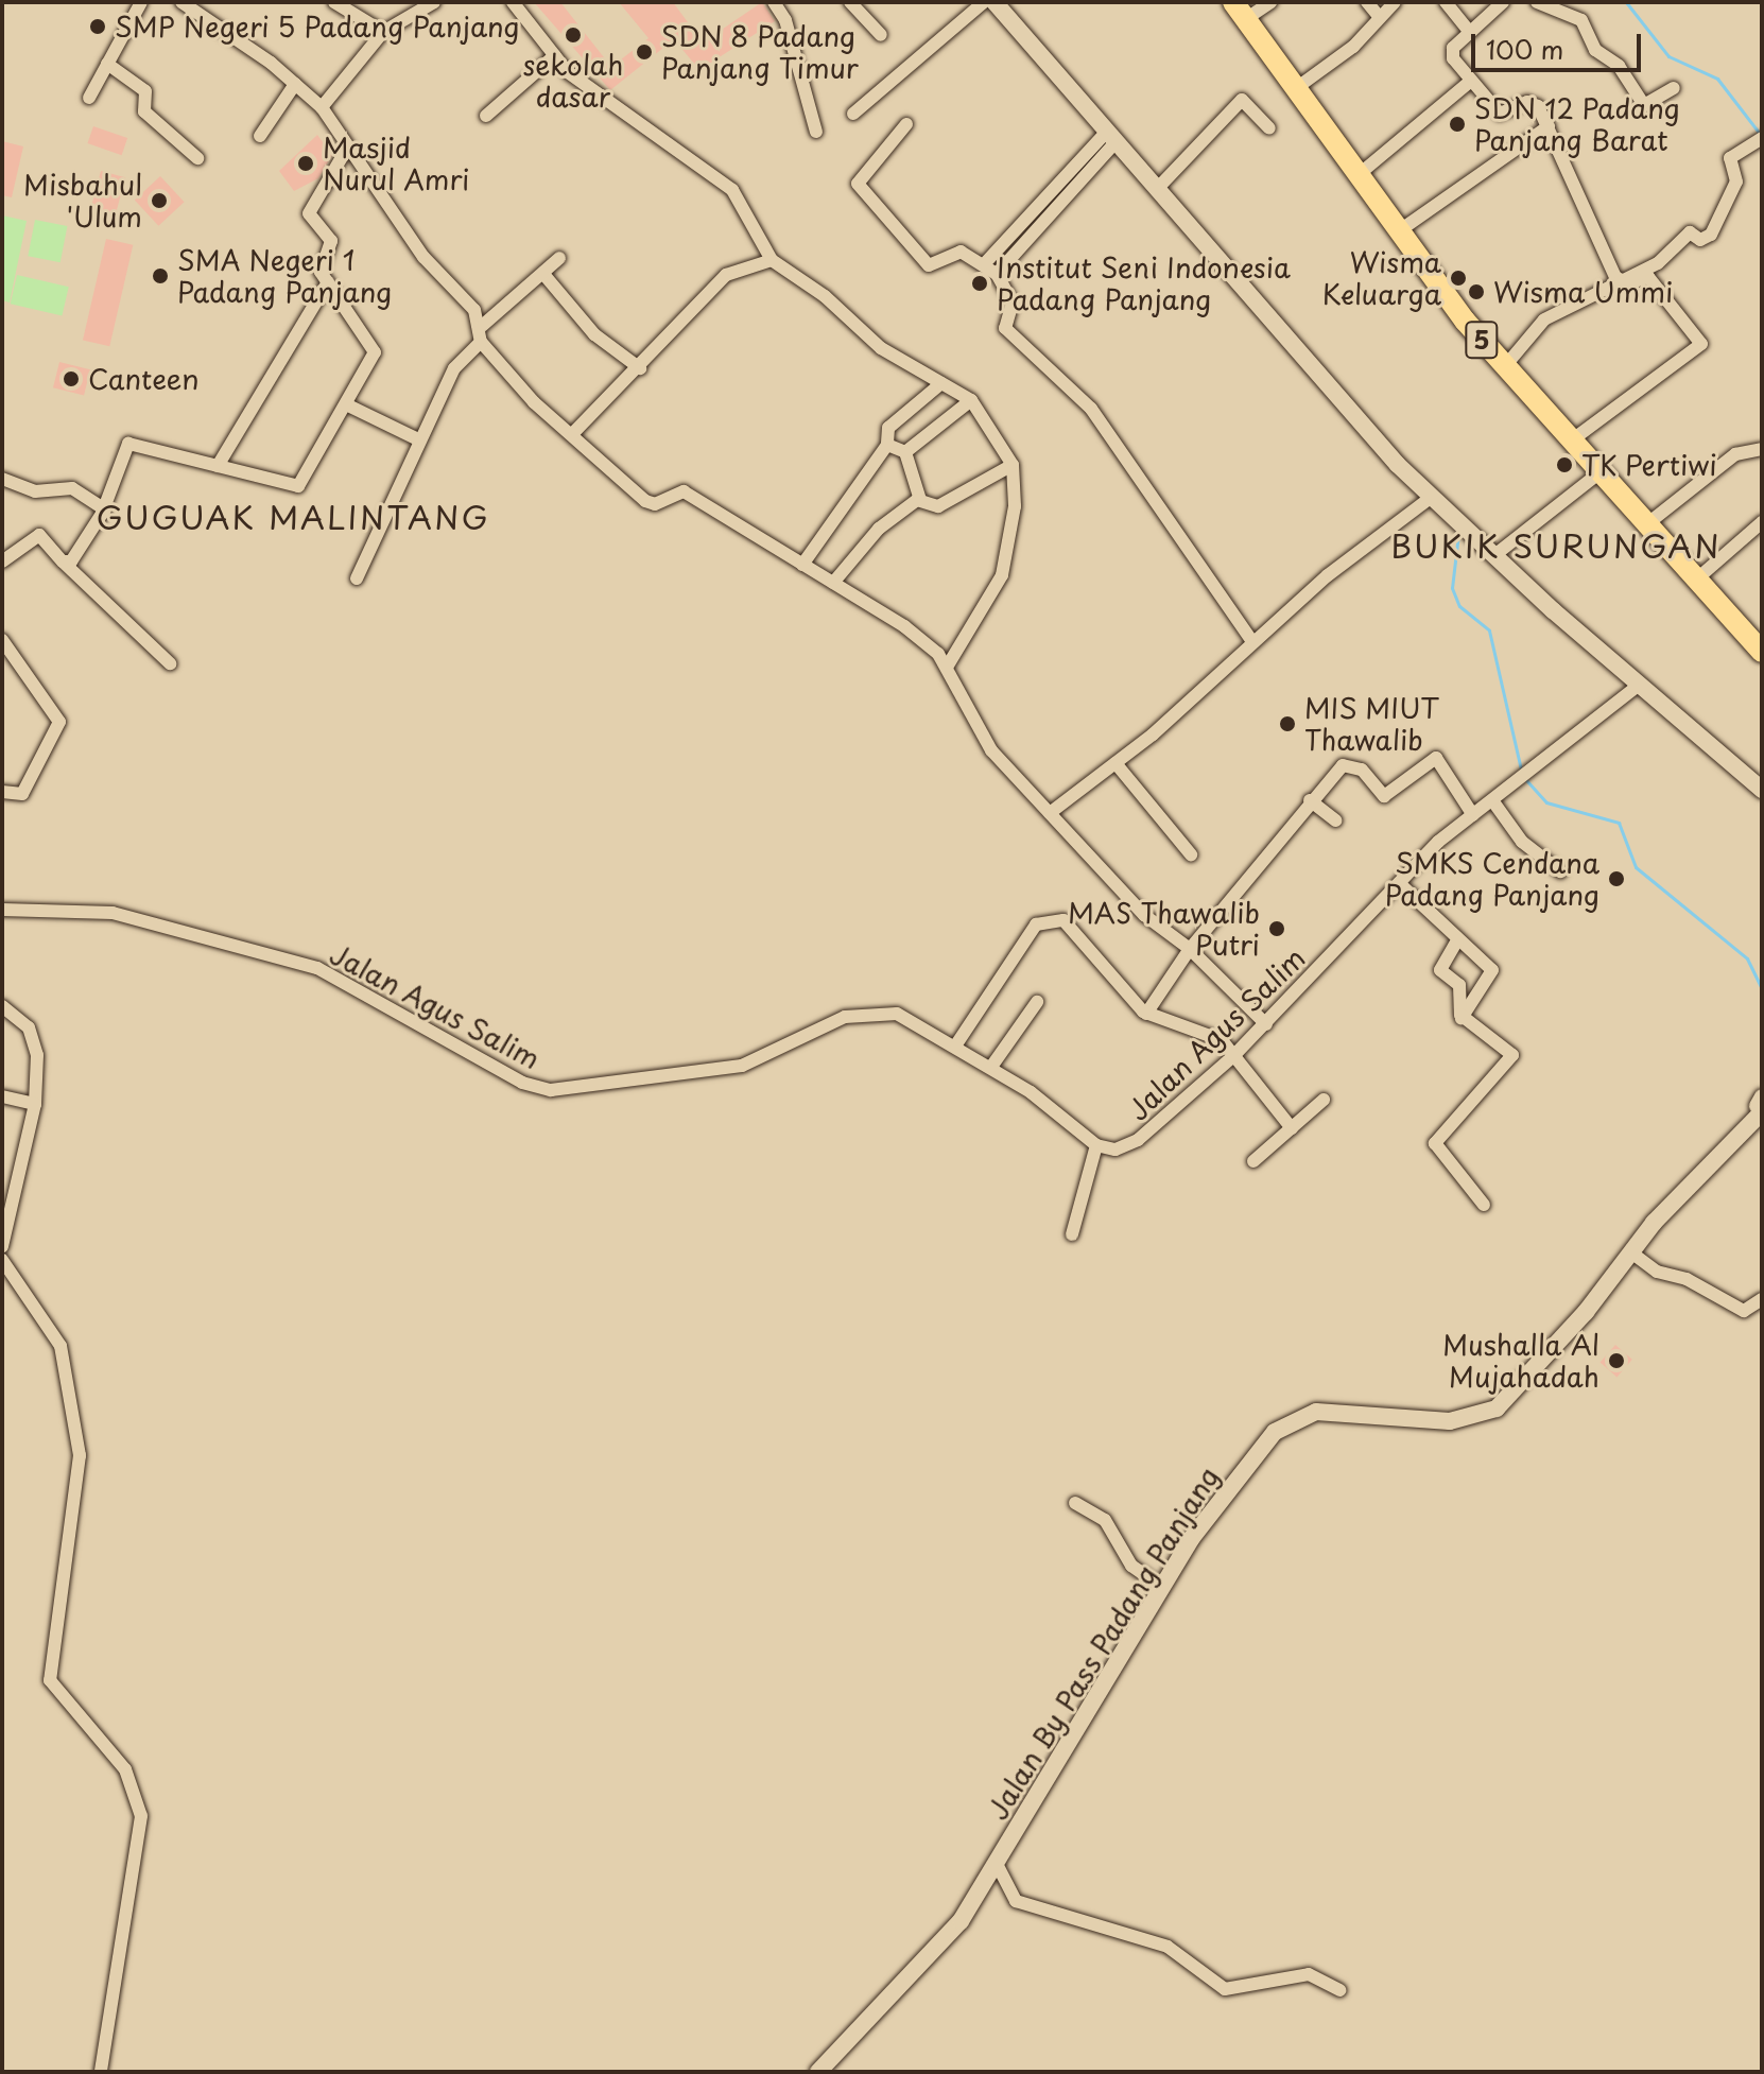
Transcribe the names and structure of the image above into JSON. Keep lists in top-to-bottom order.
{
  "streets": {
    "highway": ["5"],
    "main road": ["Jalan By Pass Padang Panjang"],
    "street": ["Jalan Agus Salim"]
  },
  "districts": ["GUGUAK MALINTANG", "BUKIK SURUNGAN"],
  "places": [
    "SMP Negeri 5 Padang Panjang",
    "sekolah dasar",
    "SDN 8 Padang Panjang Timur",
    "SDN 12 Padang Panjang Barat",
    "Masjid Nurul Amri",
    "Misbahul 'Ulum",
    "SMA Negeri 1 Padang Panjang",
    "Wisma Keluarga",
    "Institut Seni Indonesia Padang Panjang",
    "Wisma Ummi",
    "Canteen",
    "TK Pertiwi",
    "MIS MIUT Thawalib",
    "SMKS Cendana Padang Panjang",
    "MAS Thawalib Putri",
    "Mushalla Al Mujahadah"
  ],
  "scale_bar": "100 m"
}
